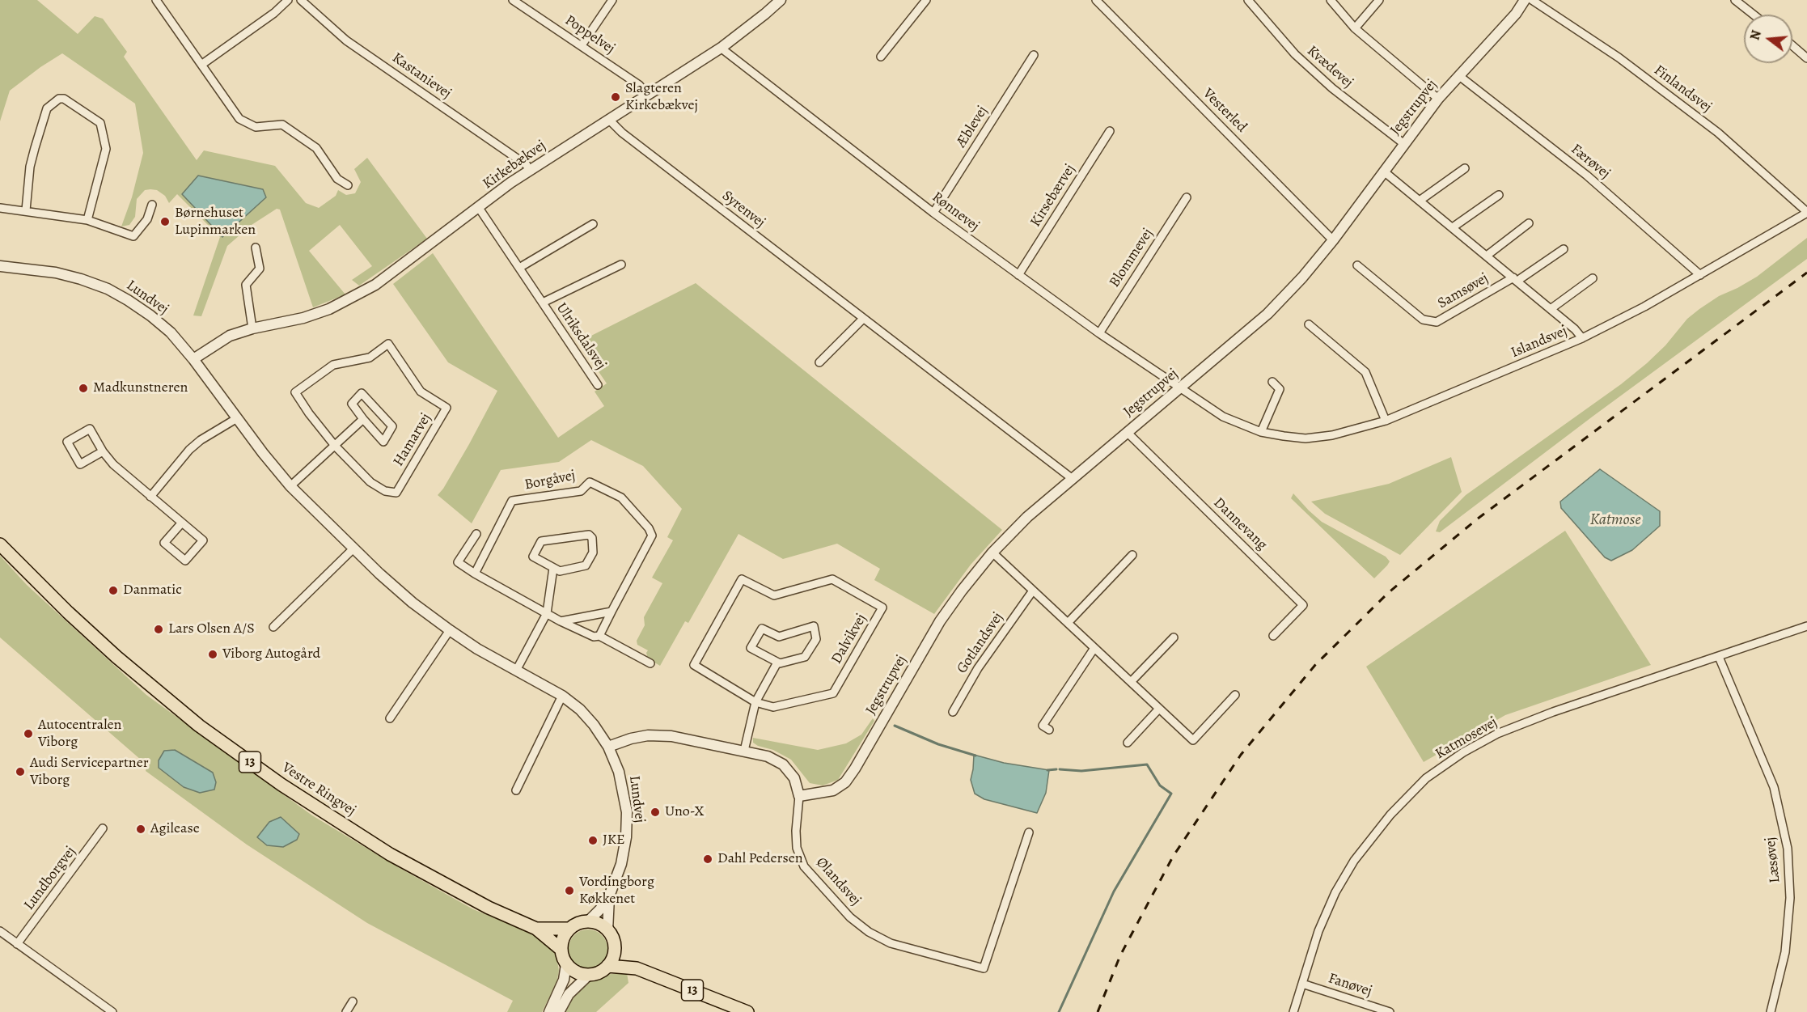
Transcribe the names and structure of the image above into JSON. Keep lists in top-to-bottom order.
{
  "streets": {
    "main road": ["13", "Vestre Ringvej"],
    "street": [
      "Poppelvej",
      "Kvædevej",
      "Kastanievej",
      "Finlandsvej",
      "Jegstrupvej",
      "Vesterled",
      "Æblevej",
      "Færøvej",
      "Kirkebækvej",
      "Kirsebærvej",
      "Syrenvej",
      "Rønnevej",
      "Blommevej",
      "Samsøvej",
      "Lundvej",
      "Ulriksdalsvej",
      "Islandsvej",
      "Hamarvej",
      "Borgåvej",
      "Dannevang",
      "Dalvikvej",
      "Gotlandsvej",
      "Katmosevej",
      "Læsøvej",
      "Lundborgvej",
      "Ølandsvej",
      "Fanøvej"
    ]
  },
  "crossings": [
    ["Poppelvej", "Kirkebækvej"],
    ["Kvædevej", "Jegstrupvej"],
    ["Kastanievej", "Kirkebækvej"],
    ["Finlandsvej", "Islandsvej"],
    ["Jegstrupvej", "Vesterled"],
    ["Jegstrupvej", "Færøvej"],
    ["Jegstrupvej", "Syrenvej"],
    ["Jegstrupvej", "Rønnevej"],
    ["Jegstrupvej", "Islandsvej"],
    ["Jegstrupvej", "Dannevang"],
    ["Jegstrupvej", "Ølandsvej"],
    ["Æblevej", "Rønnevej"],
    ["Færøvej", "Islandsvej"],
    ["Kirkebækvej", "Syrenvej"],
    ["Kirkebækvej", "Rønnevej"],
    ["Kirkebækvej", "Lundvej"],
    ["Kirkebækvej", "Ulriksdalsvej"],
    ["Kirsebærvej", "Rønnevej"],
    ["Rønnevej", "Blommevej"],
    ["Rønnevej", "Islandsvej"],
    ["Lundvej", "13"],
    ["Lundvej", "Vestre Ringvej"],
    ["Lundvej", "Ølandsvej"],
    ["Katmosevej", "Læsøvej"],
    ["Katmosevej", "Fanøvej"],
    ["13", "Vestre Ringvej"]
  ],
  "water": ["Katmose"],
  "places": [
    "Slagteren Kirkebækvej",
    "Børnehuset Lupinmarken",
    "Madkunstneren",
    "Danmatic",
    "Lars Olsen A/S",
    "Viborg Autogård",
    "Autocentralen Viborg",
    "Audi Servicepartner Viborg",
    "Uno-X",
    "Agilease",
    "JKE",
    "Dahl Pedersen",
    "Vordingborg Køkkenet"
  ],
  "north": "left"
}
